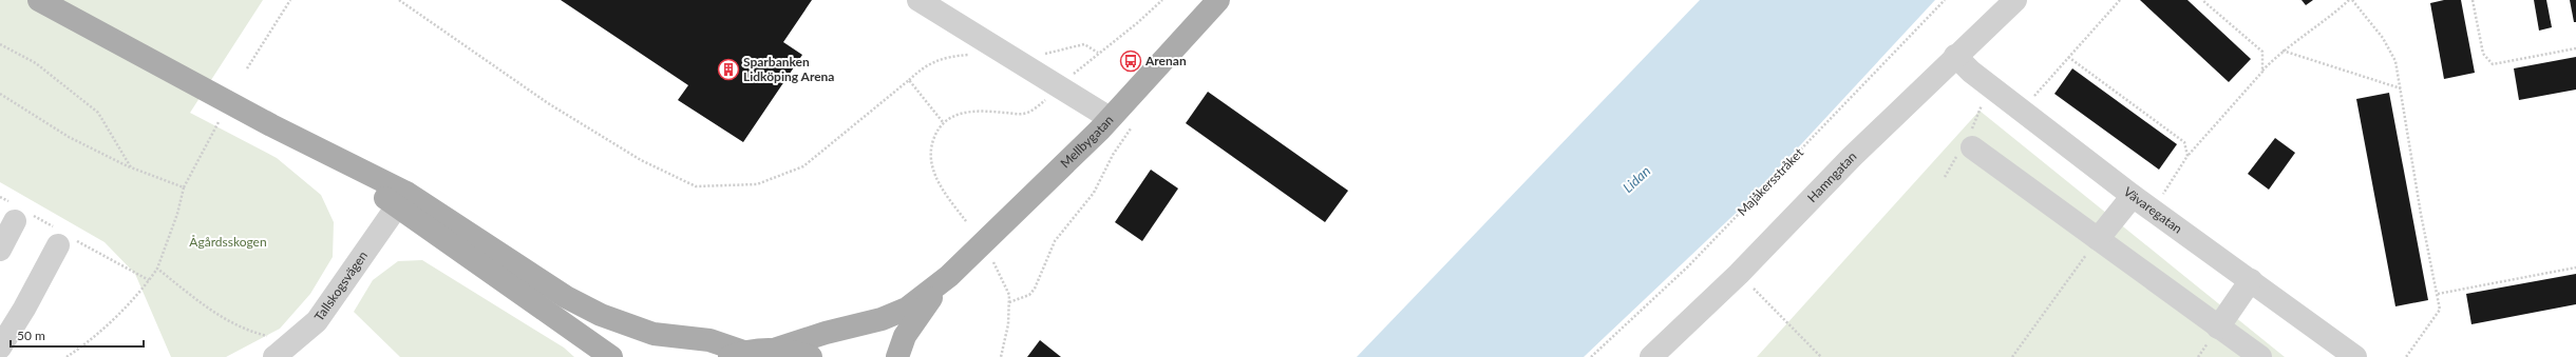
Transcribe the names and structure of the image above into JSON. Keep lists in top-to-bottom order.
{
  "streets": {
    "main road": ["Mellbygatan"],
    "street": ["Hamngatan", "Vävaregatan", "Tallskogsvägen"],
    "path": ["Majåkersstråket"]
  },
  "crossings": [
    ["Hamngatan", "Vävaregatan"]
  ],
  "water": ["Lidan"],
  "parks": ["Ågårdsskogen"],
  "places": {
    "bus stop": ["Arenan"],
    "building": ["Sparbanken Lidköping Arena"]
  },
  "scale_bar": "50 m"
}
